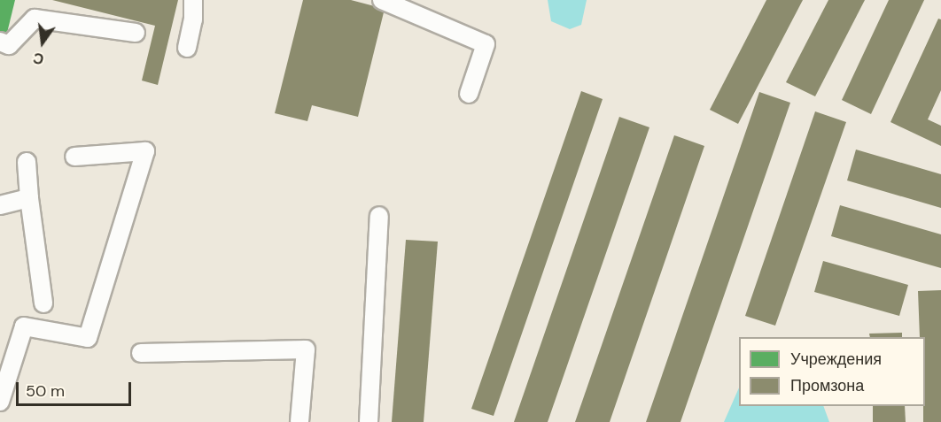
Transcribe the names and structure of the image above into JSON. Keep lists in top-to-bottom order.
{
  "legend": ["Учреждения", "Промзона"],
  "scale_bar": "50 m",
  "north": "bottom"
}
